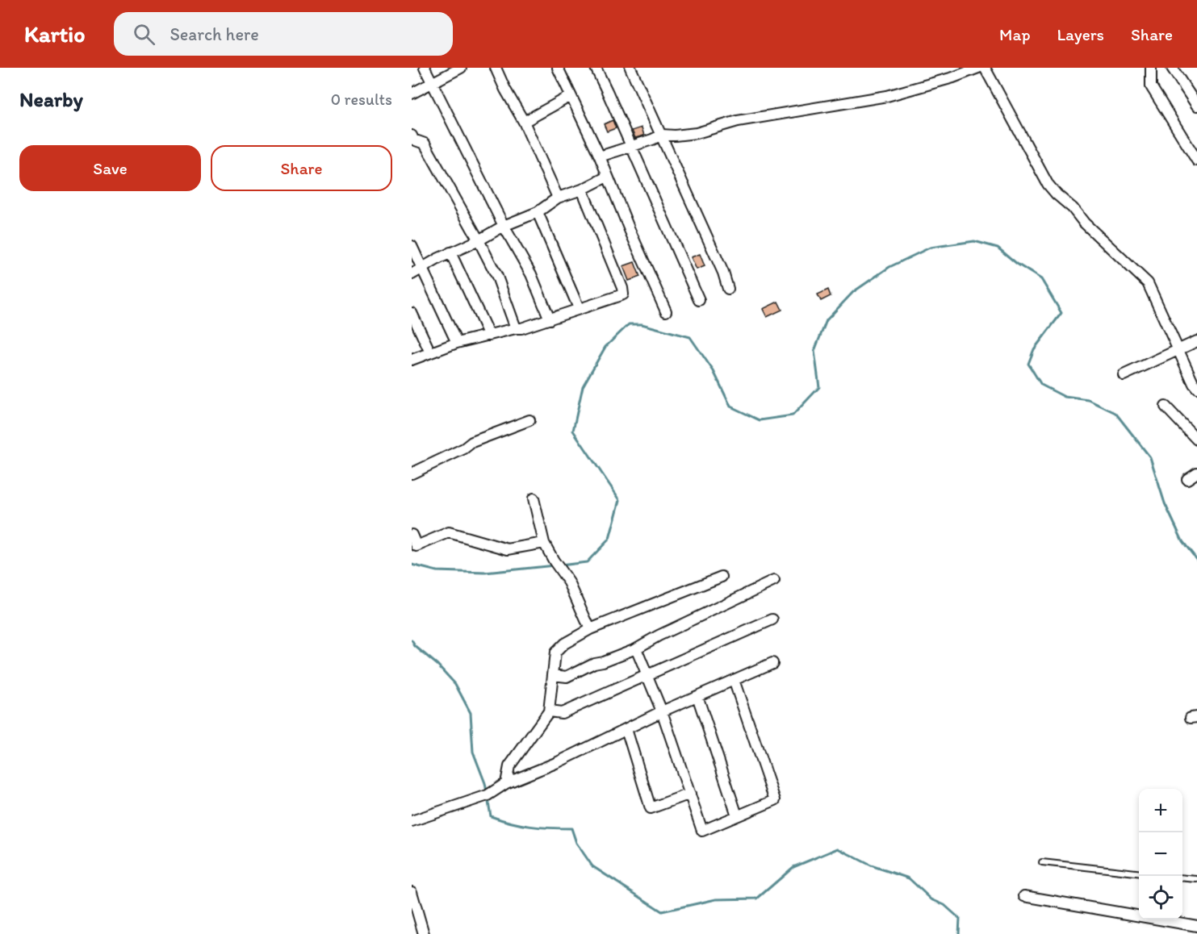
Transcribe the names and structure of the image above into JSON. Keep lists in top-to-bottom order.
{
  "page": {
    "header": "Kartio",
    "search": "Search here",
    "nav": ["Map", "Layers", "Share"],
    "heading": ["Nearby", "0 results"],
    "buttons": ["Save", "Share"],
    "map_buttons": ["+", "−"]
  }
}
